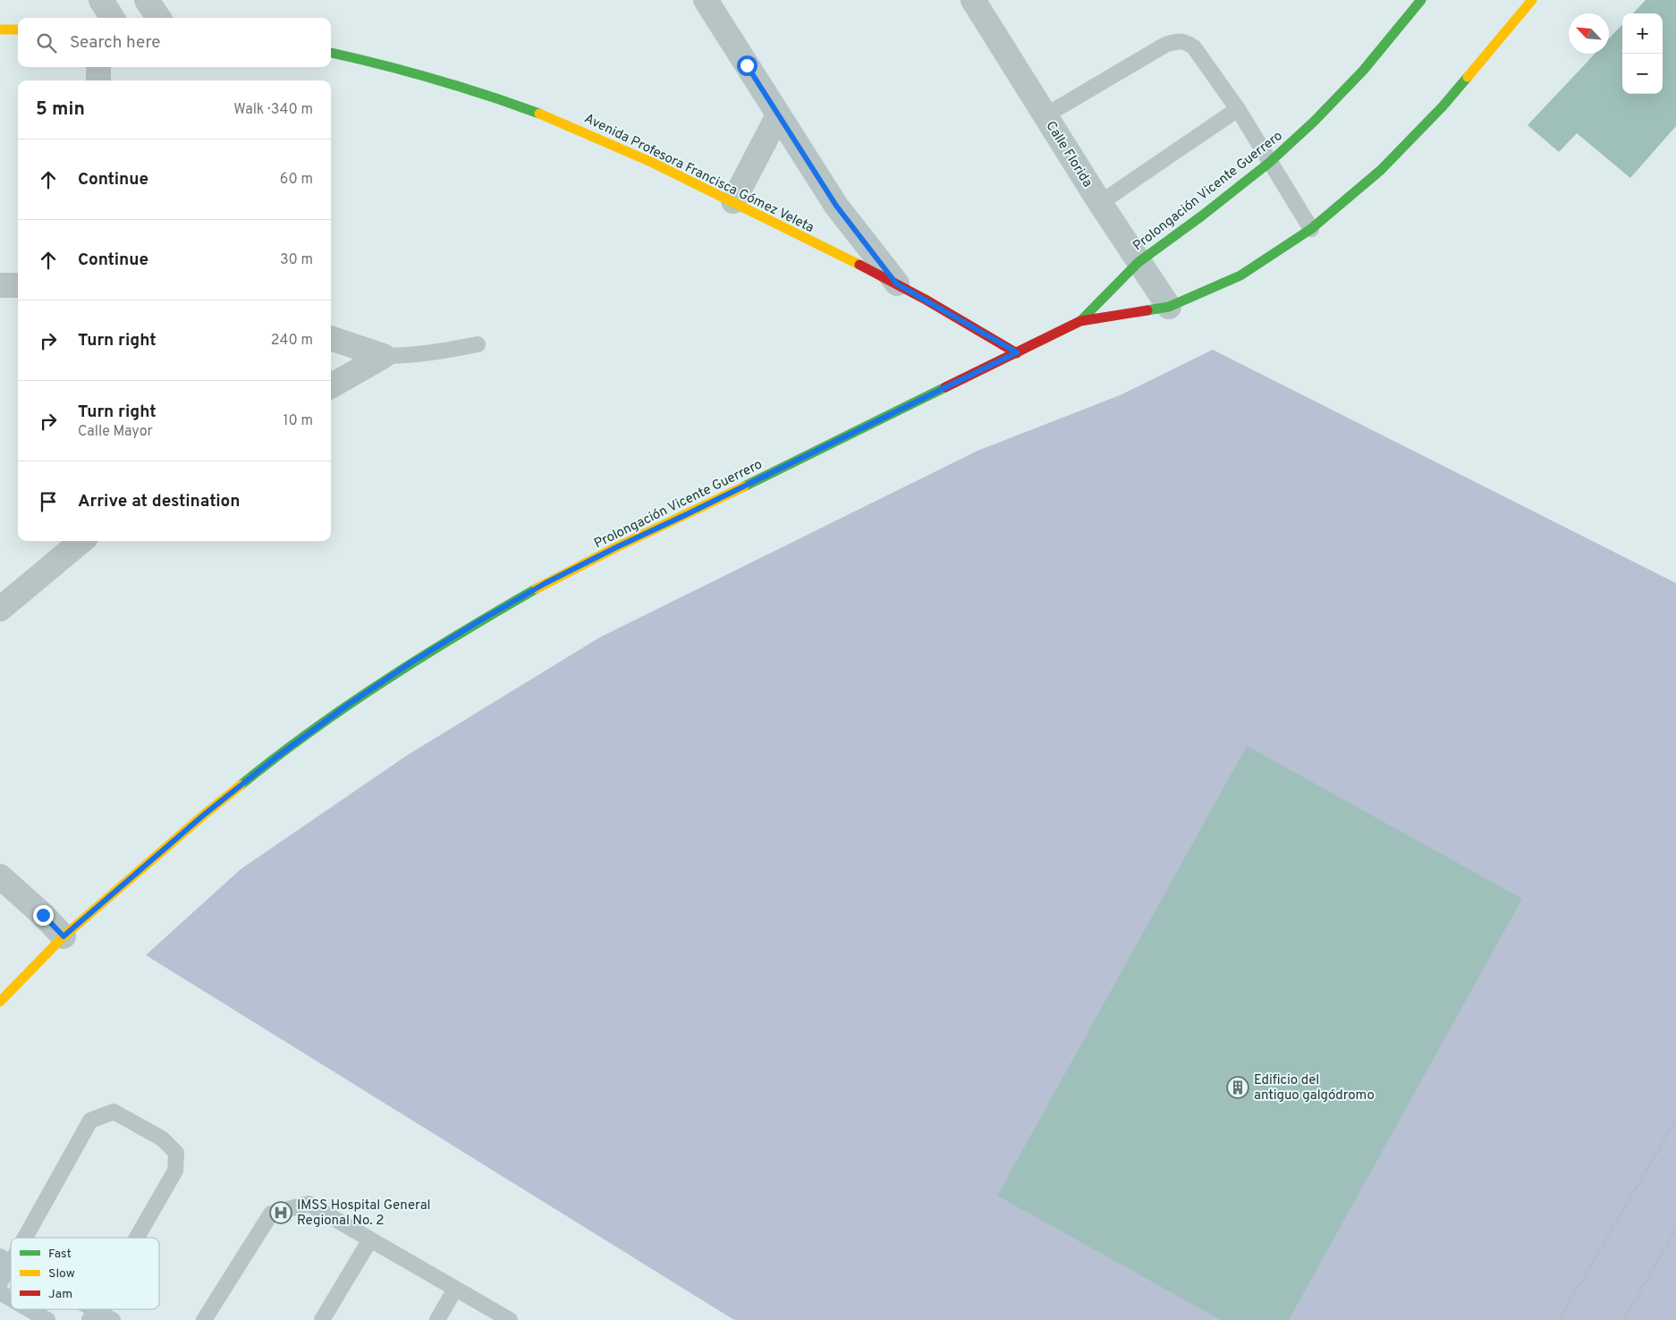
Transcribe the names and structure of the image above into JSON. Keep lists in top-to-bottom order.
{
  "streets": {
    "main road": ["Avenida Profesora Francisca Gómez Veleta", "Prolongación Vicente Guerrero"],
    "street": ["Calle Florida"]
  },
  "crossings": [
    ["Calle Florida", "Prolongación Vicente Guerrero"],
    ["Avenida Profesora Francisca Gómez Veleta", "Prolongación Vicente Guerrero"]
  ],
  "places": {
    "building": ["Edificio del antiguo galgódromo"],
    "hospital": ["IMSS Hospital General Regional No. 2"]
  },
  "legend": ["Fast", "Slow", "Jam"],
  "north": "top left",
  "page": {
    "map_buttons": ["+", "−"],
    "search": "Search here",
    "heading": ["5 min", "Walk · 340 m"],
    "list": [
      ["Continue", "60 m"],
      ["Continue", "30 m"],
      ["Turn right", "240 m"],
      ["Turn right", "Calle Mayor", "10 m"],
      "Arrive at destination"
    ]
  }
}
